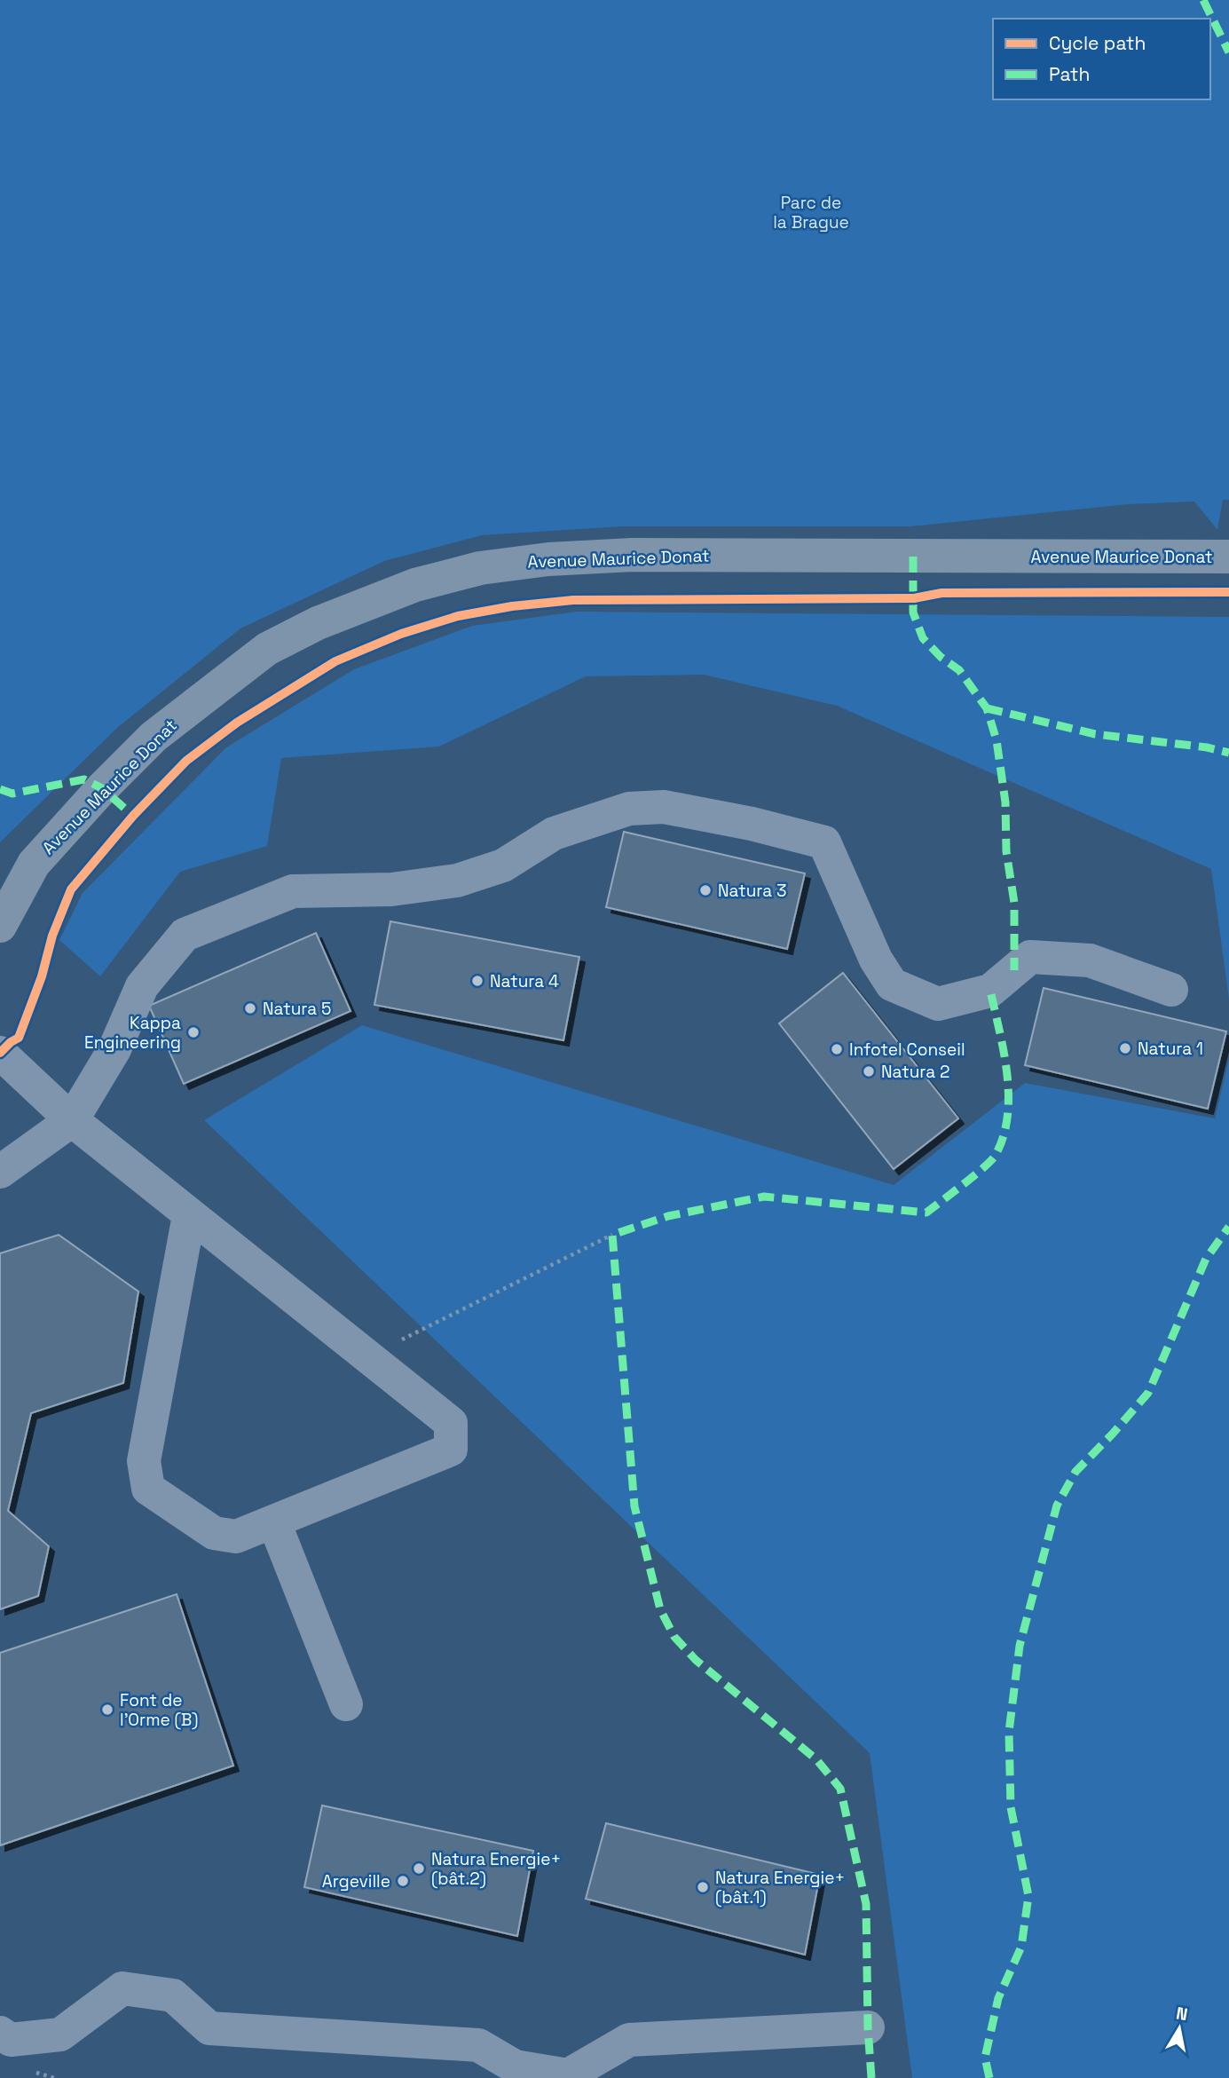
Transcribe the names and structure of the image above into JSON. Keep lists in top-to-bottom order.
{
  "streets": {
    "main road": ["Avenue Maurice Donat"]
  },
  "parks": ["Parc de la Brague"],
  "places": [
    "Natura 3",
    "Natura 4",
    "Natura 5",
    "Kappa Engineering",
    "Natura 1",
    "Infotel Conseil",
    "Natura 2",
    "Font de l'Orme (B)",
    "Natura Energie+ (bât.2)",
    "Argeville",
    "Natura Energie+ (bât.1)"
  ],
  "legend": ["Cycle path", "Path"],
  "north": "top"
}
